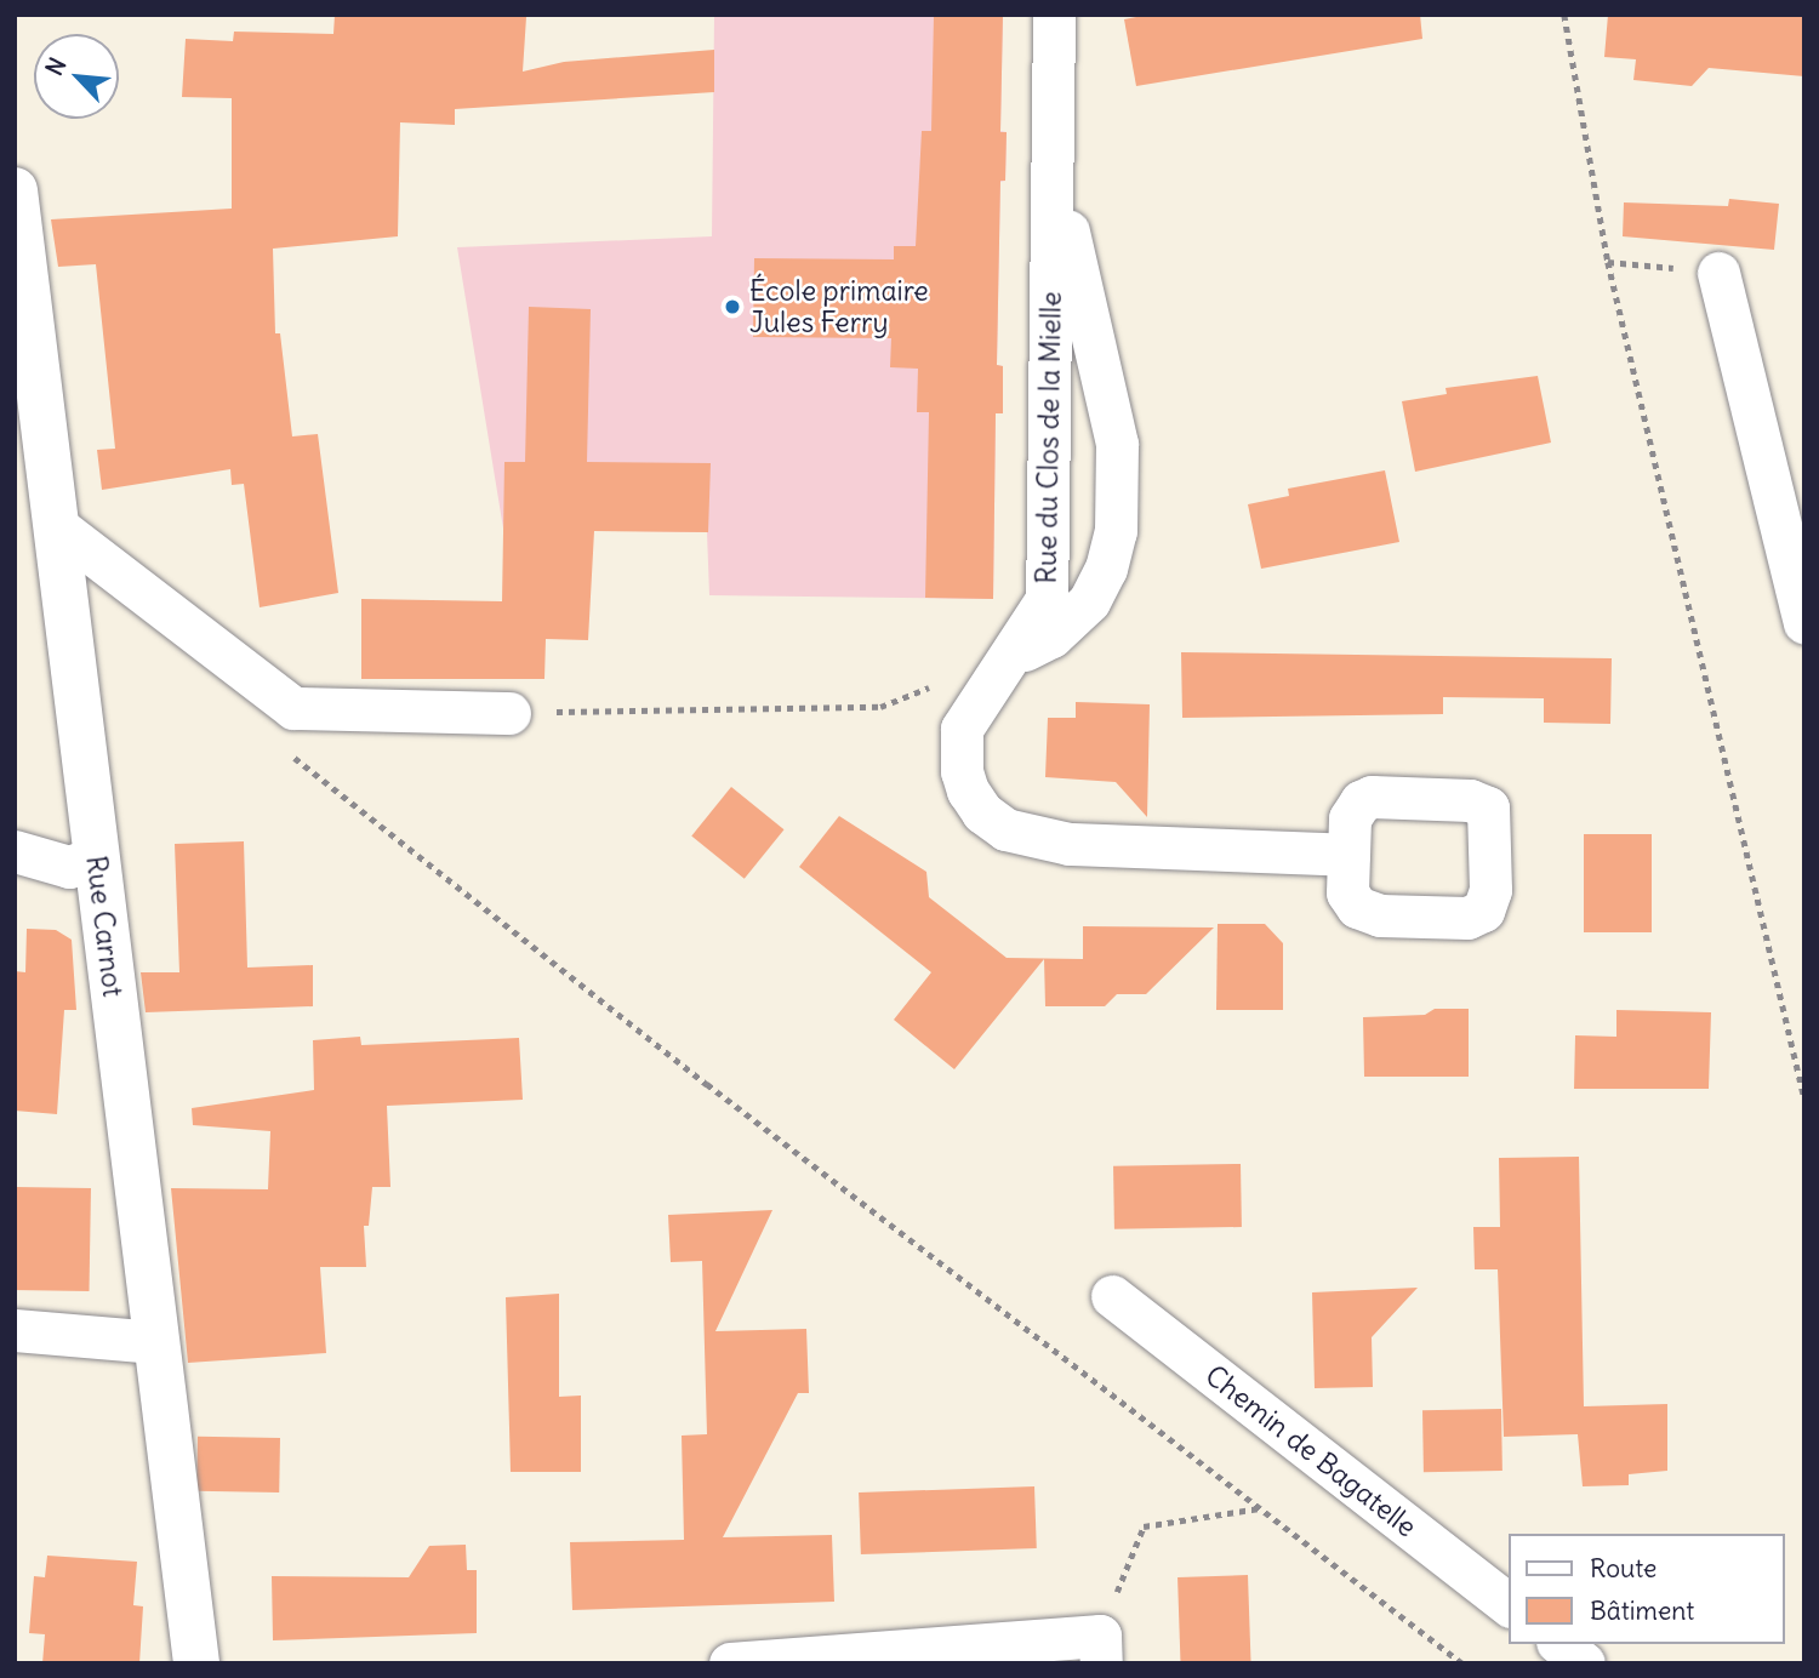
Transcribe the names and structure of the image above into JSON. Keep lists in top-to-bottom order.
{
  "streets": {
    "street": ["Rue du Clos de la Mielle", "Rue Carnot", "Chemin de Bagatelle"]
  },
  "places": ["École primaire Jules Ferry"],
  "legend": ["Route", "Bâtiment"],
  "north": "top left"
}
